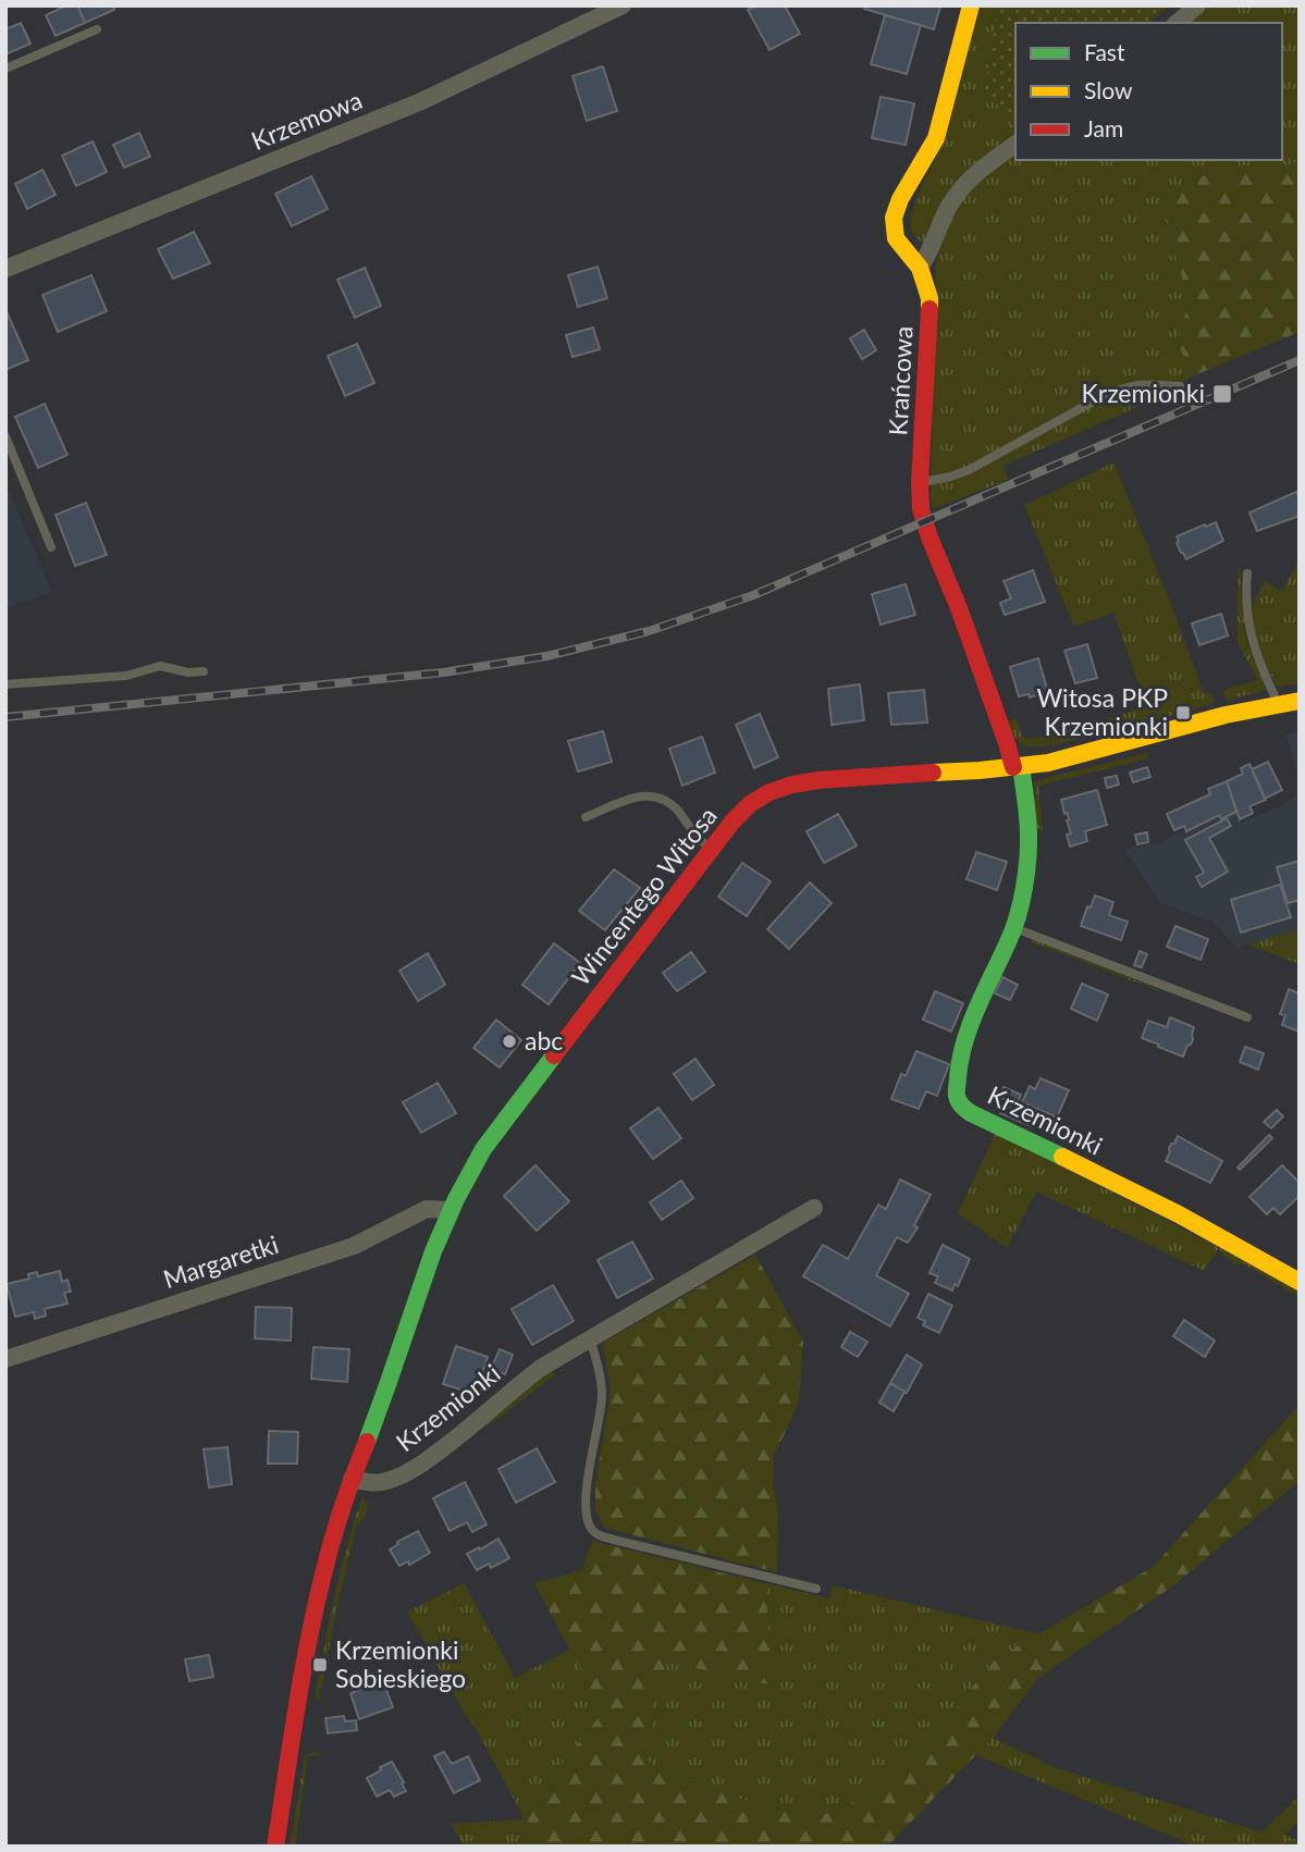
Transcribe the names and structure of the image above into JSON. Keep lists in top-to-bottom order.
{
  "streets": {
    "street": [
      "Krzemowa",
      "Krańcowa",
      "Wincentego Witosa",
      "Krzemionki",
      "Margaretki"
    ]
  },
  "crossings": [
    ["Krańcowa", "Wincentego Witosa"],
    ["Krańcowa", "Krzemionki"],
    ["Wincentego Witosa", "Krzemionki"],
    ["Wincentego Witosa", "Margaretki"]
  ],
  "places": {
    "transit": ["Krzemionki", "Witosa PKP Krzemionki", "Krzemionki Sobieskiego"],
    "other": ["abc"]
  },
  "legend": ["Fast", "Slow", "Jam"]
}
